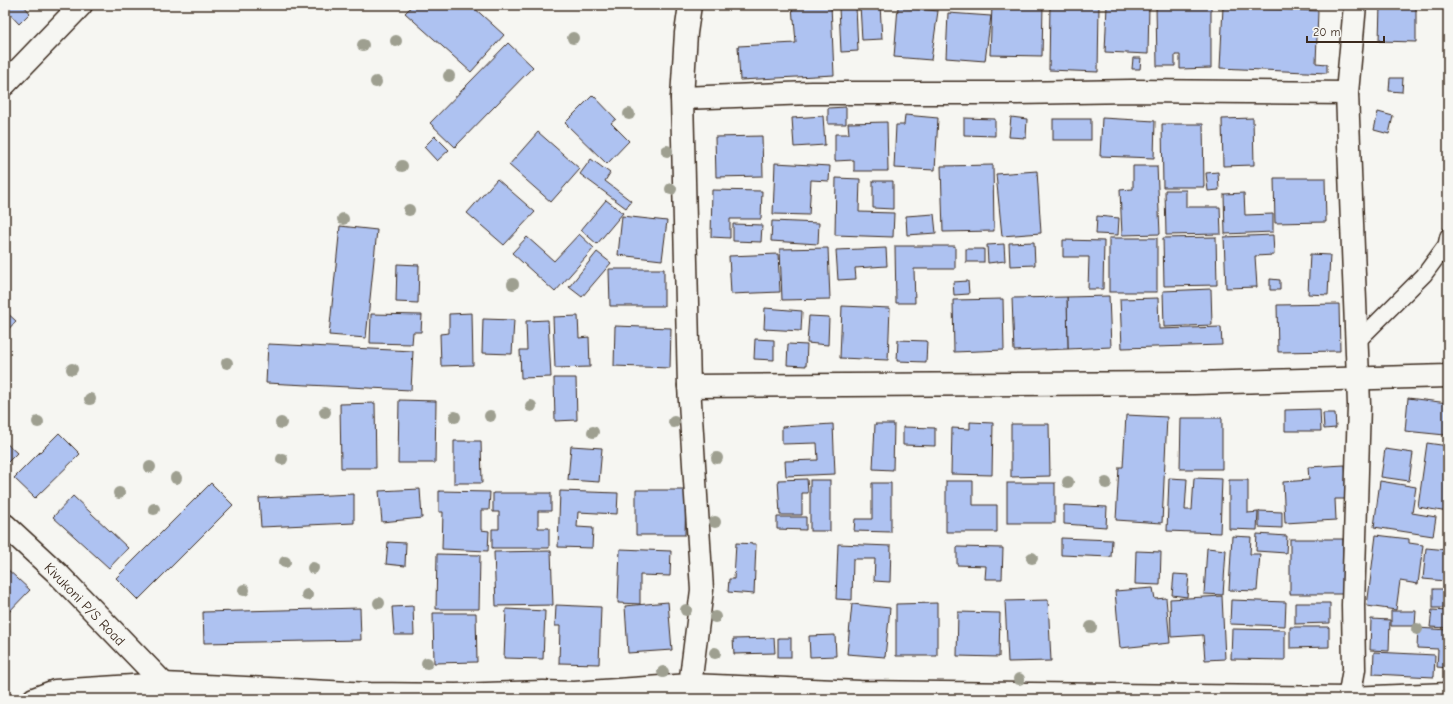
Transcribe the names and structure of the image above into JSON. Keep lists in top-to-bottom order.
{
  "streets": {
    "street": ["Kivukoni P/S Road"]
  },
  "scale_bar": "20 m"
}
